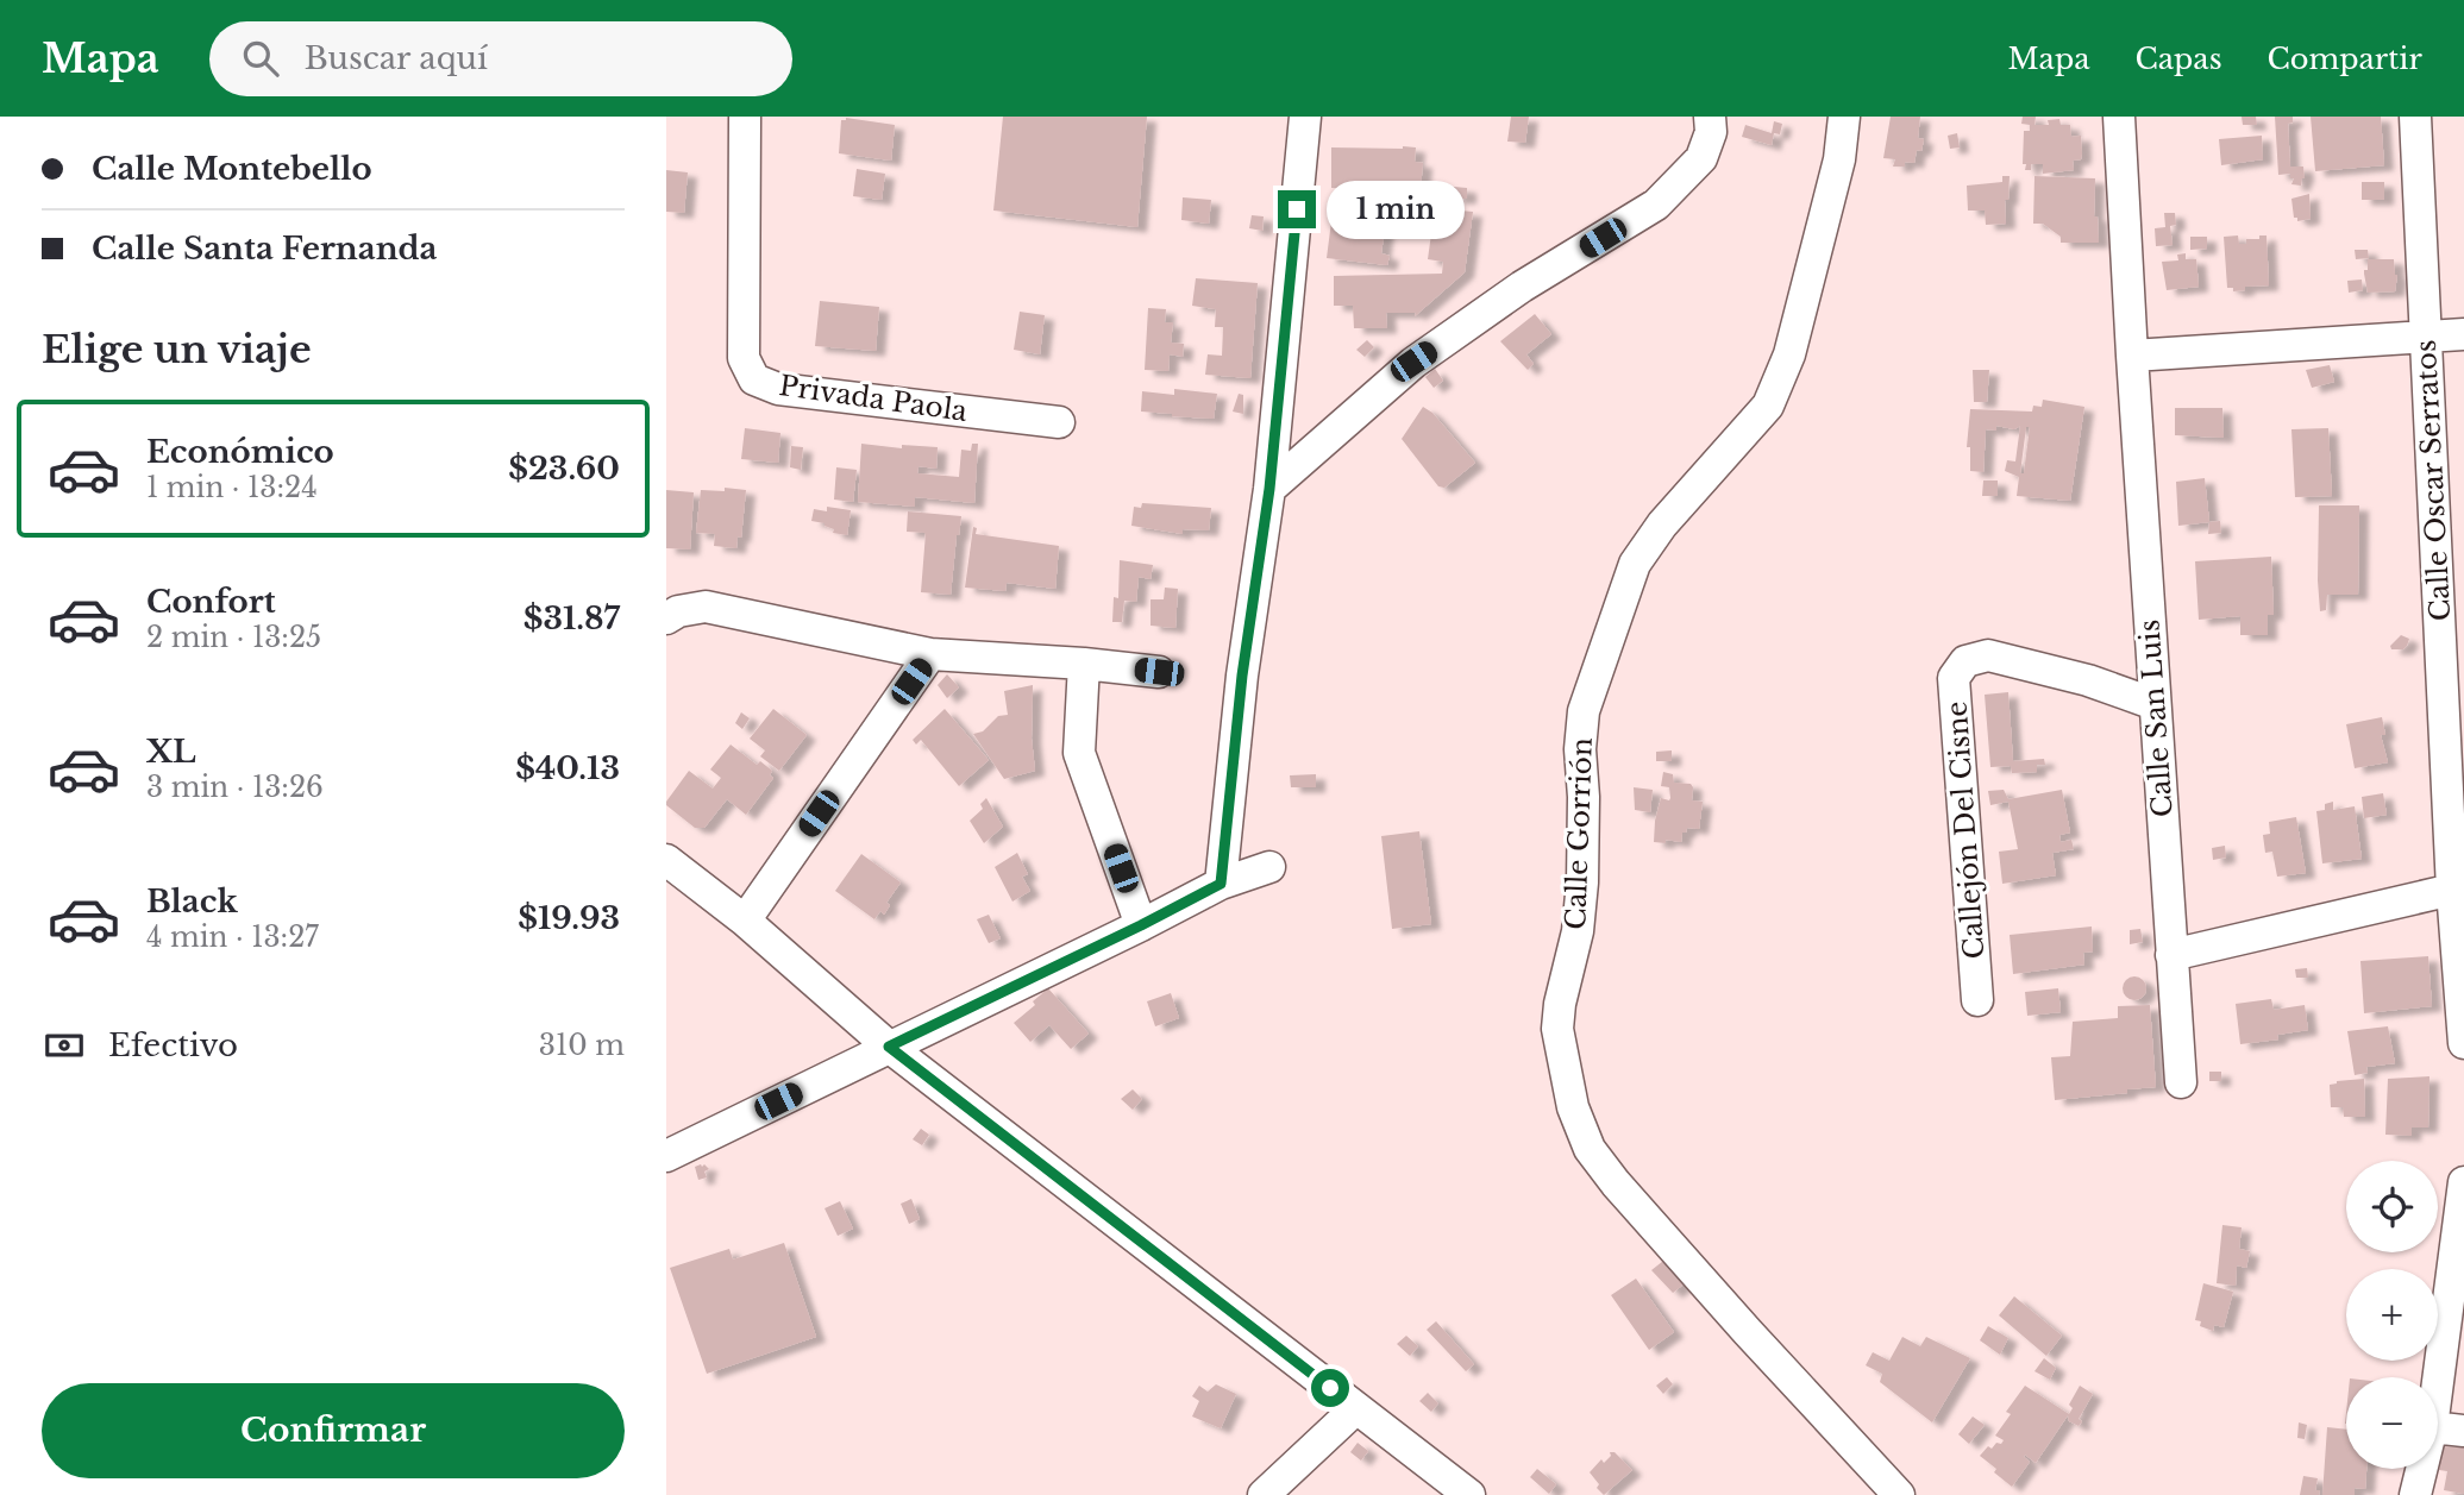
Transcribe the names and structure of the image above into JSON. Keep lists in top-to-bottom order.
{
  "streets": {
    "street": [
      "Privada Paola",
      "Calle Oscar Serratos",
      "Calle San Luis",
      "Callejón Del Cisne",
      "Calle Gorrión"
    ]
  },
  "crossings": [
    ["Calle San Luis", "Callejón Del Cisne"]
  ],
  "page": {
    "header": "Mapa",
    "search": "Buscar aquí",
    "nav": ["Mapa", "Capas", "Compartir"],
    "banner": ["Calle Montebello", "Calle Santa Fernanda"],
    "bubble": "1 min",
    "heading": "Elige un viaje",
    "list": [
      {
        "name": "Económico",
        "note": "1 min · 13:24",
        "value": "$23.60"
      },
      {
        "name": "Confort",
        "note": "2 min · 13:25",
        "value": "$31.87"
      },
      {
        "name": "XL",
        "note": "3 min · 13:26",
        "value": "$40.13"
      },
      {
        "name": "Black",
        "note": "4 min · 13:27",
        "value": "$19.93"
      }
    ],
    "pay": ["Efectivo", "310 m"],
    "map_buttons": ["+", "−"],
    "buttons": "Confirmar"
  }
}
